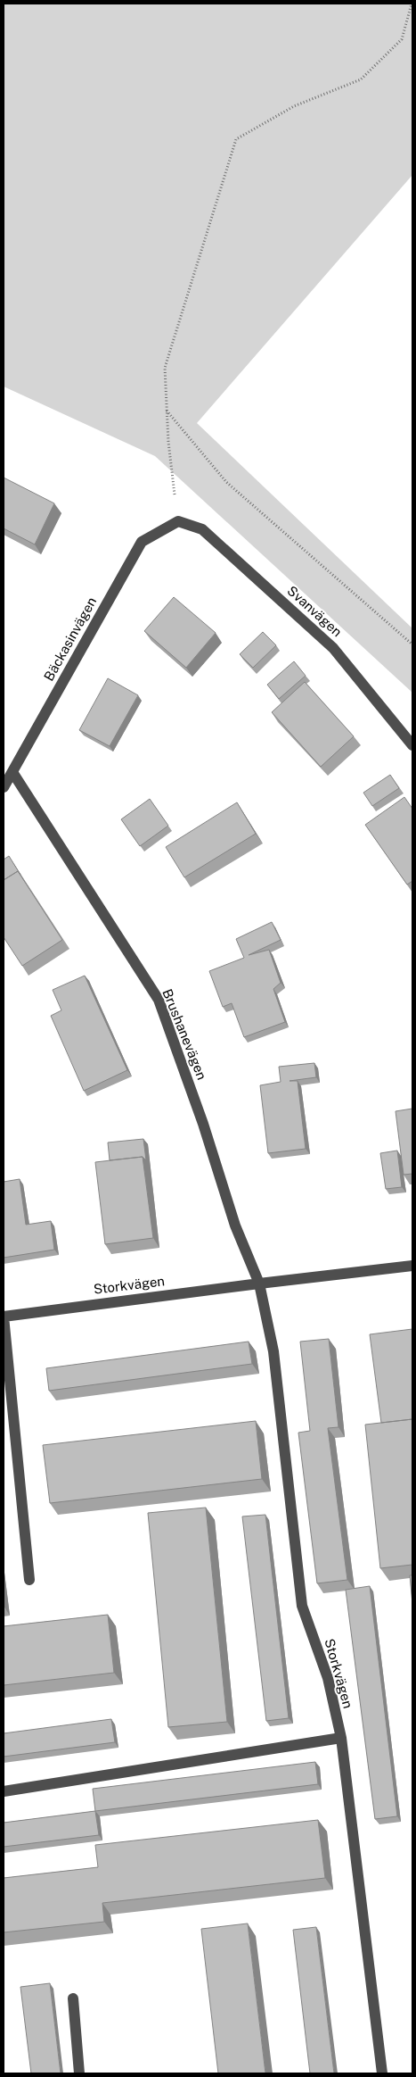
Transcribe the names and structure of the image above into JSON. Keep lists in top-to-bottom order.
{
  "streets": {
    "street": [
      "Svanvägen",
      "Bäckasinvägen",
      "Brushanevägen",
      "Storkvägen"
    ]
  },
  "crossings": [
    ["Svanvägen", "Bäckasinvägen"],
    ["Bäckasinvägen", "Brushanevägen"],
    ["Brushanevägen", "Storkvägen"]
  ]
}
